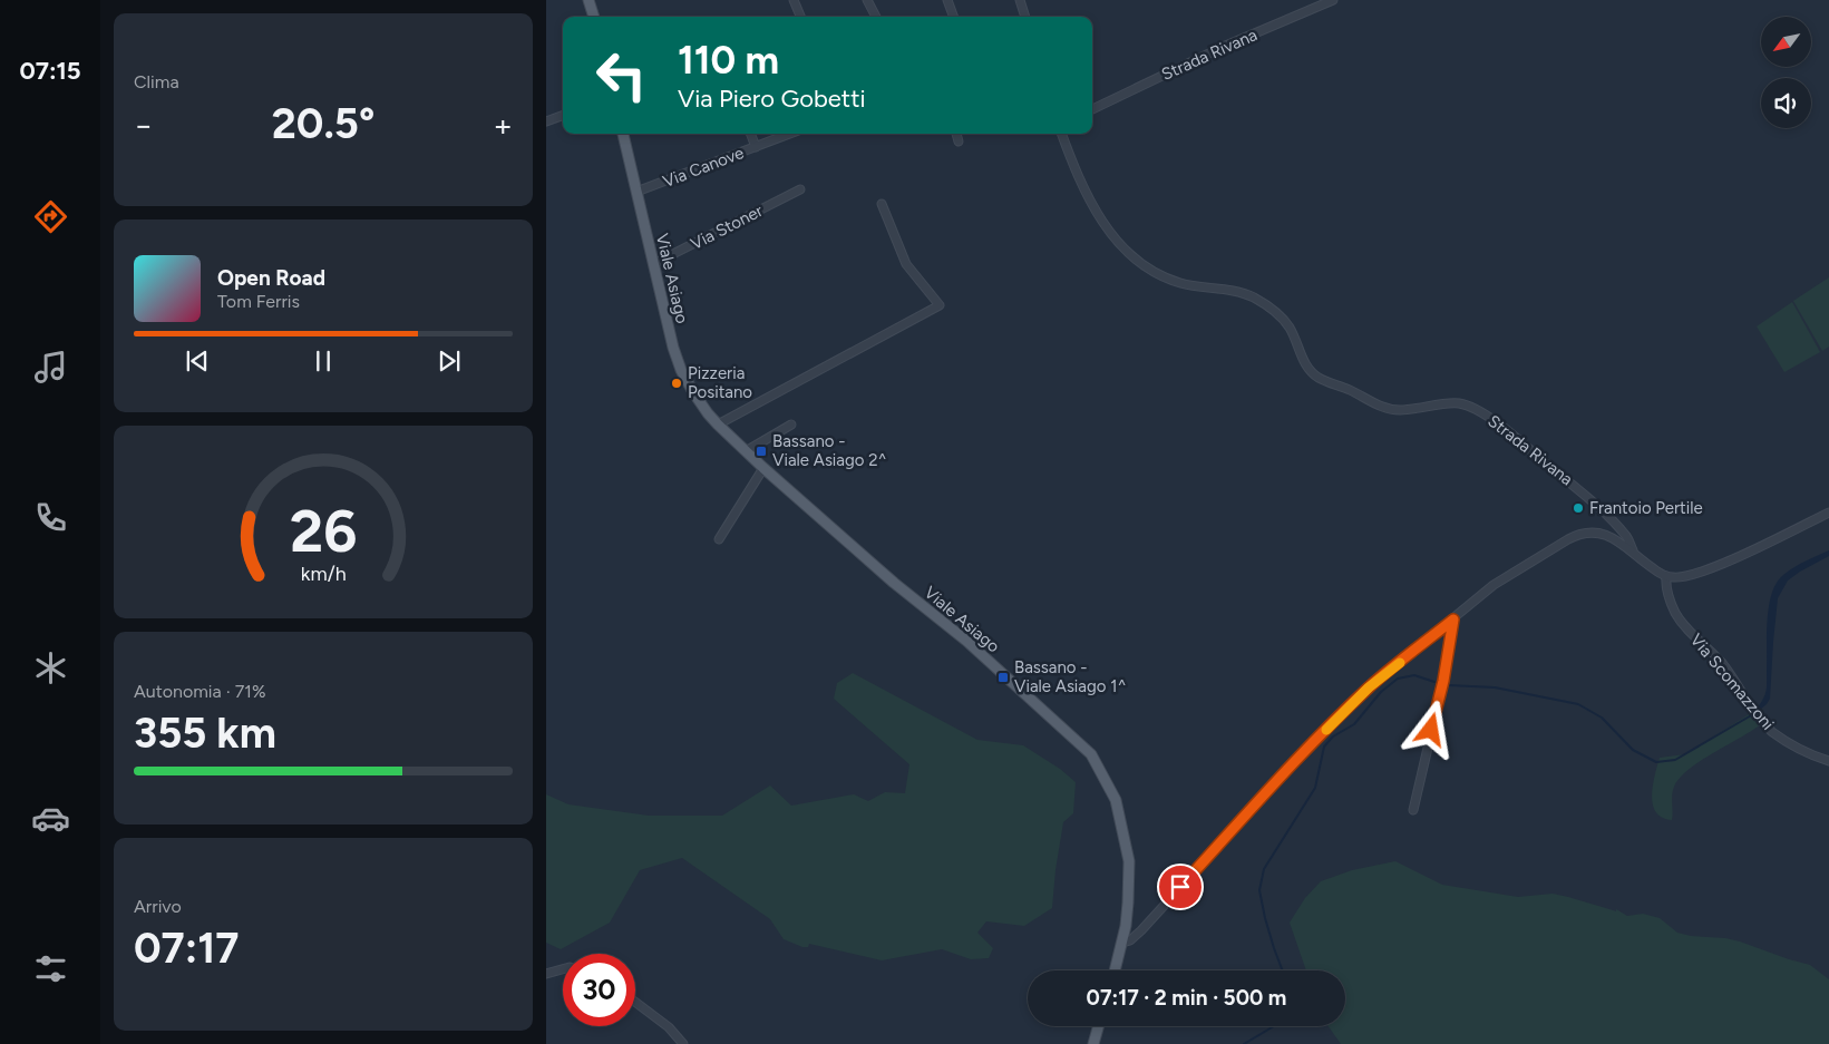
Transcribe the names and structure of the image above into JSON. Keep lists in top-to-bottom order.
{
  "streets": {
    "main road": ["Viale Asiago"],
    "street": [
      "Strada Rivana",
      "Via Canove",
      "Via Stoner",
      "Via Scomazzoni"
    ]
  },
  "crossings": [
    ["Via Canove", "Viale Asiago"],
    ["Via Stoner", "Viale Asiago"]
  ],
  "places": {
    "other": ["Pizzeria Positano", "Frantoio Pertile"],
    "transit": ["Bassano - Viale Asiago 2^", "Bassano - Viale Asiago 1^"]
  },
  "north": "bottom left",
  "page": {
    "tabs": "07:15",
    "tile": [
      "Clima",
      ["Autonomia · 71%", "355 km"],
      ["Arrivo", "07:17"]
    ],
    "turn": ["110 m", "Via Piero Gobetti"],
    "heat": ["−", "20.5°", "+"],
    "song": ["Open Road", "Tom Ferris"],
    "limit": "30",
    "trip": "07:17 · 2 min · 500 m",
    "gauge": ["26", "km/h"]
  }
}
